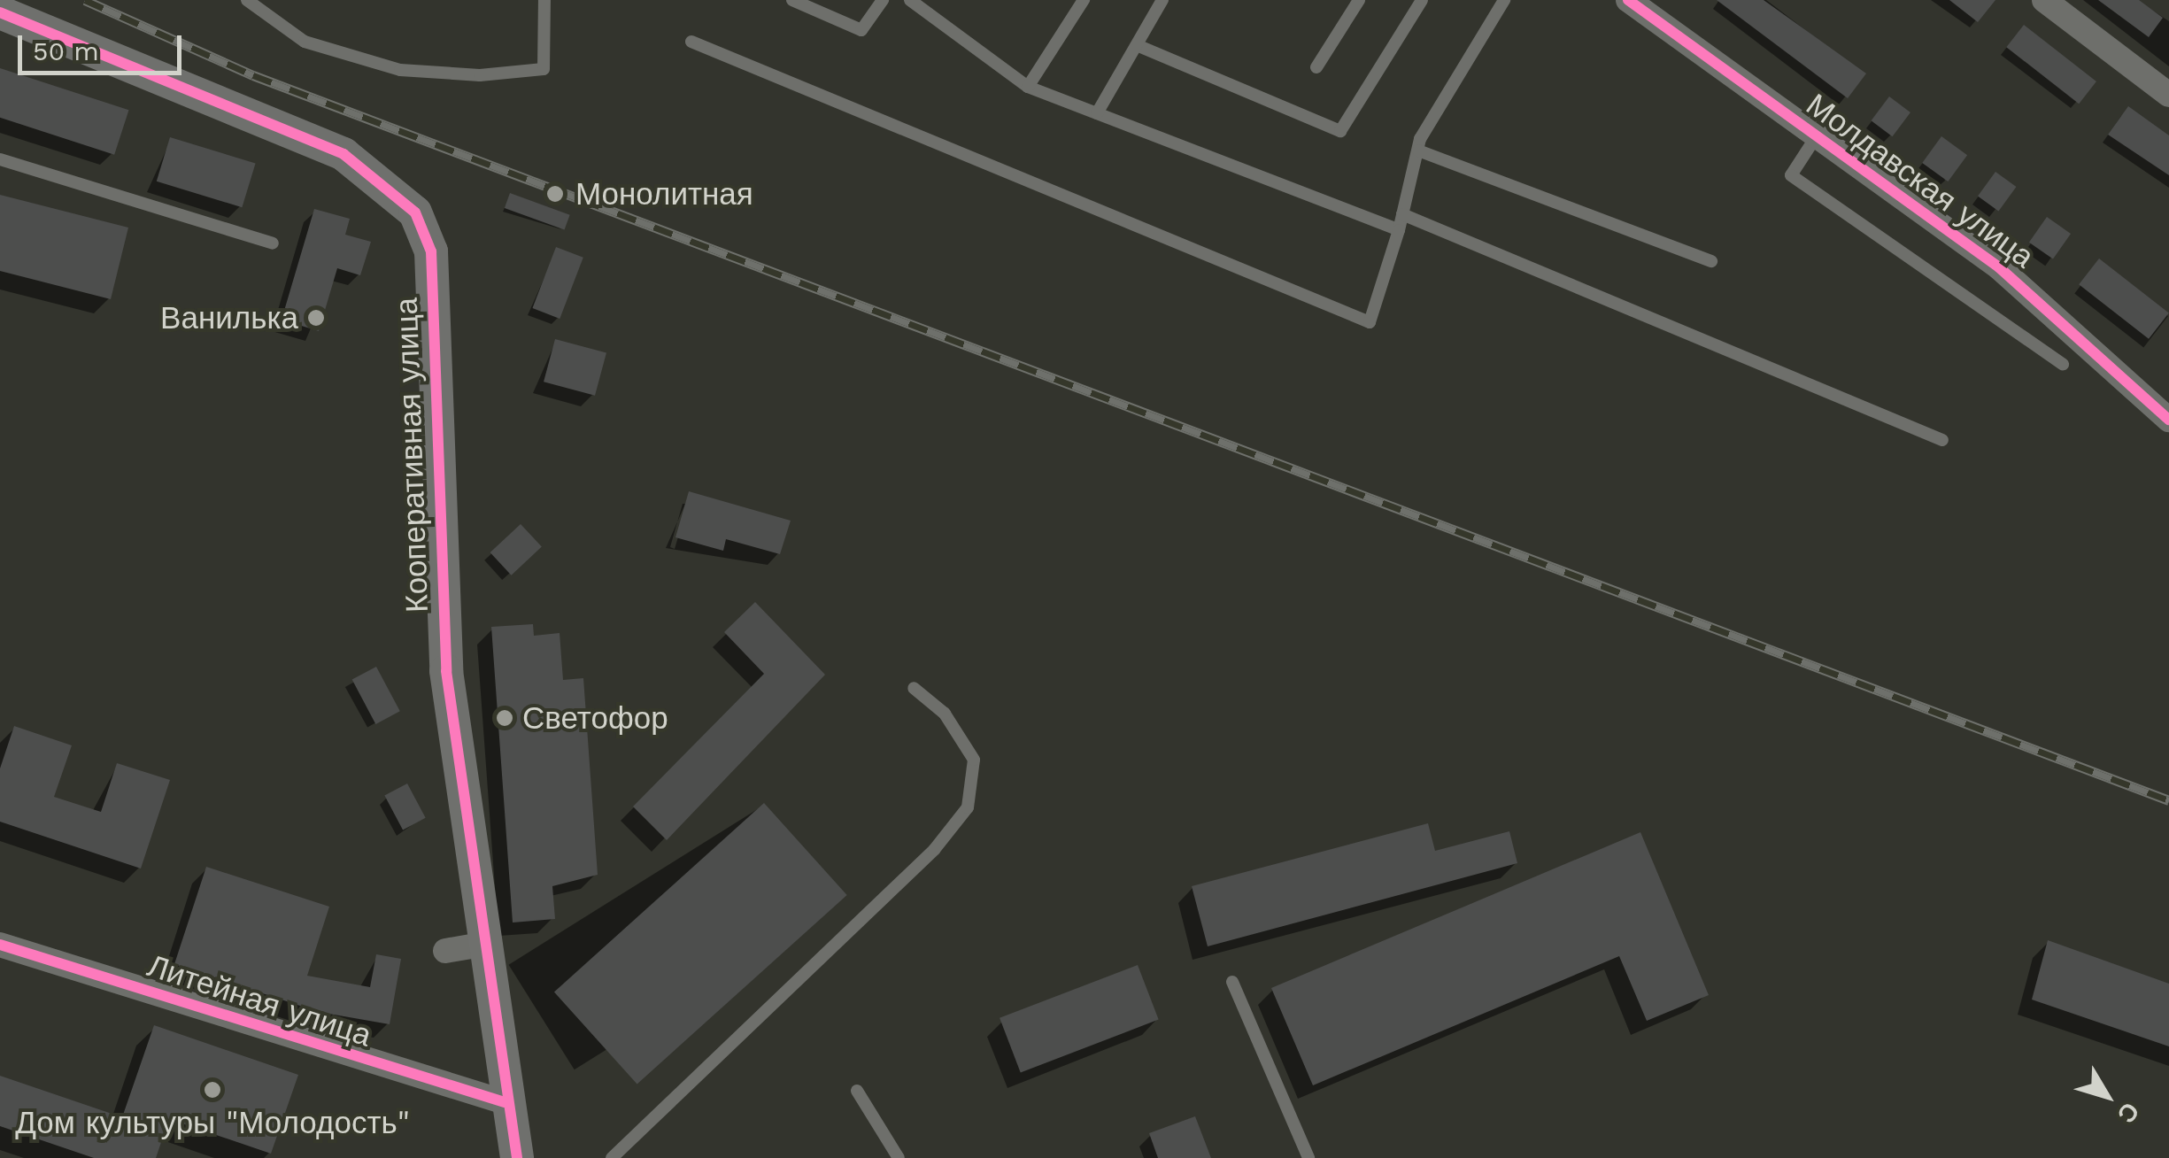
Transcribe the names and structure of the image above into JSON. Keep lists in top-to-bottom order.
{
  "streets": {
    "street": ["Молдавская улица", "Кооперативная улица", "Литейная улица"]
  },
  "crossings": [
    ["Кооперативная улица", "Литейная улица"]
  ],
  "places": [
    "Монолитная",
    "Ванилька",
    "Светофор",
    "Дом культуры \"Молодость\""
  ],
  "scale_bar": "50 m",
  "north": "bottom right"
}
